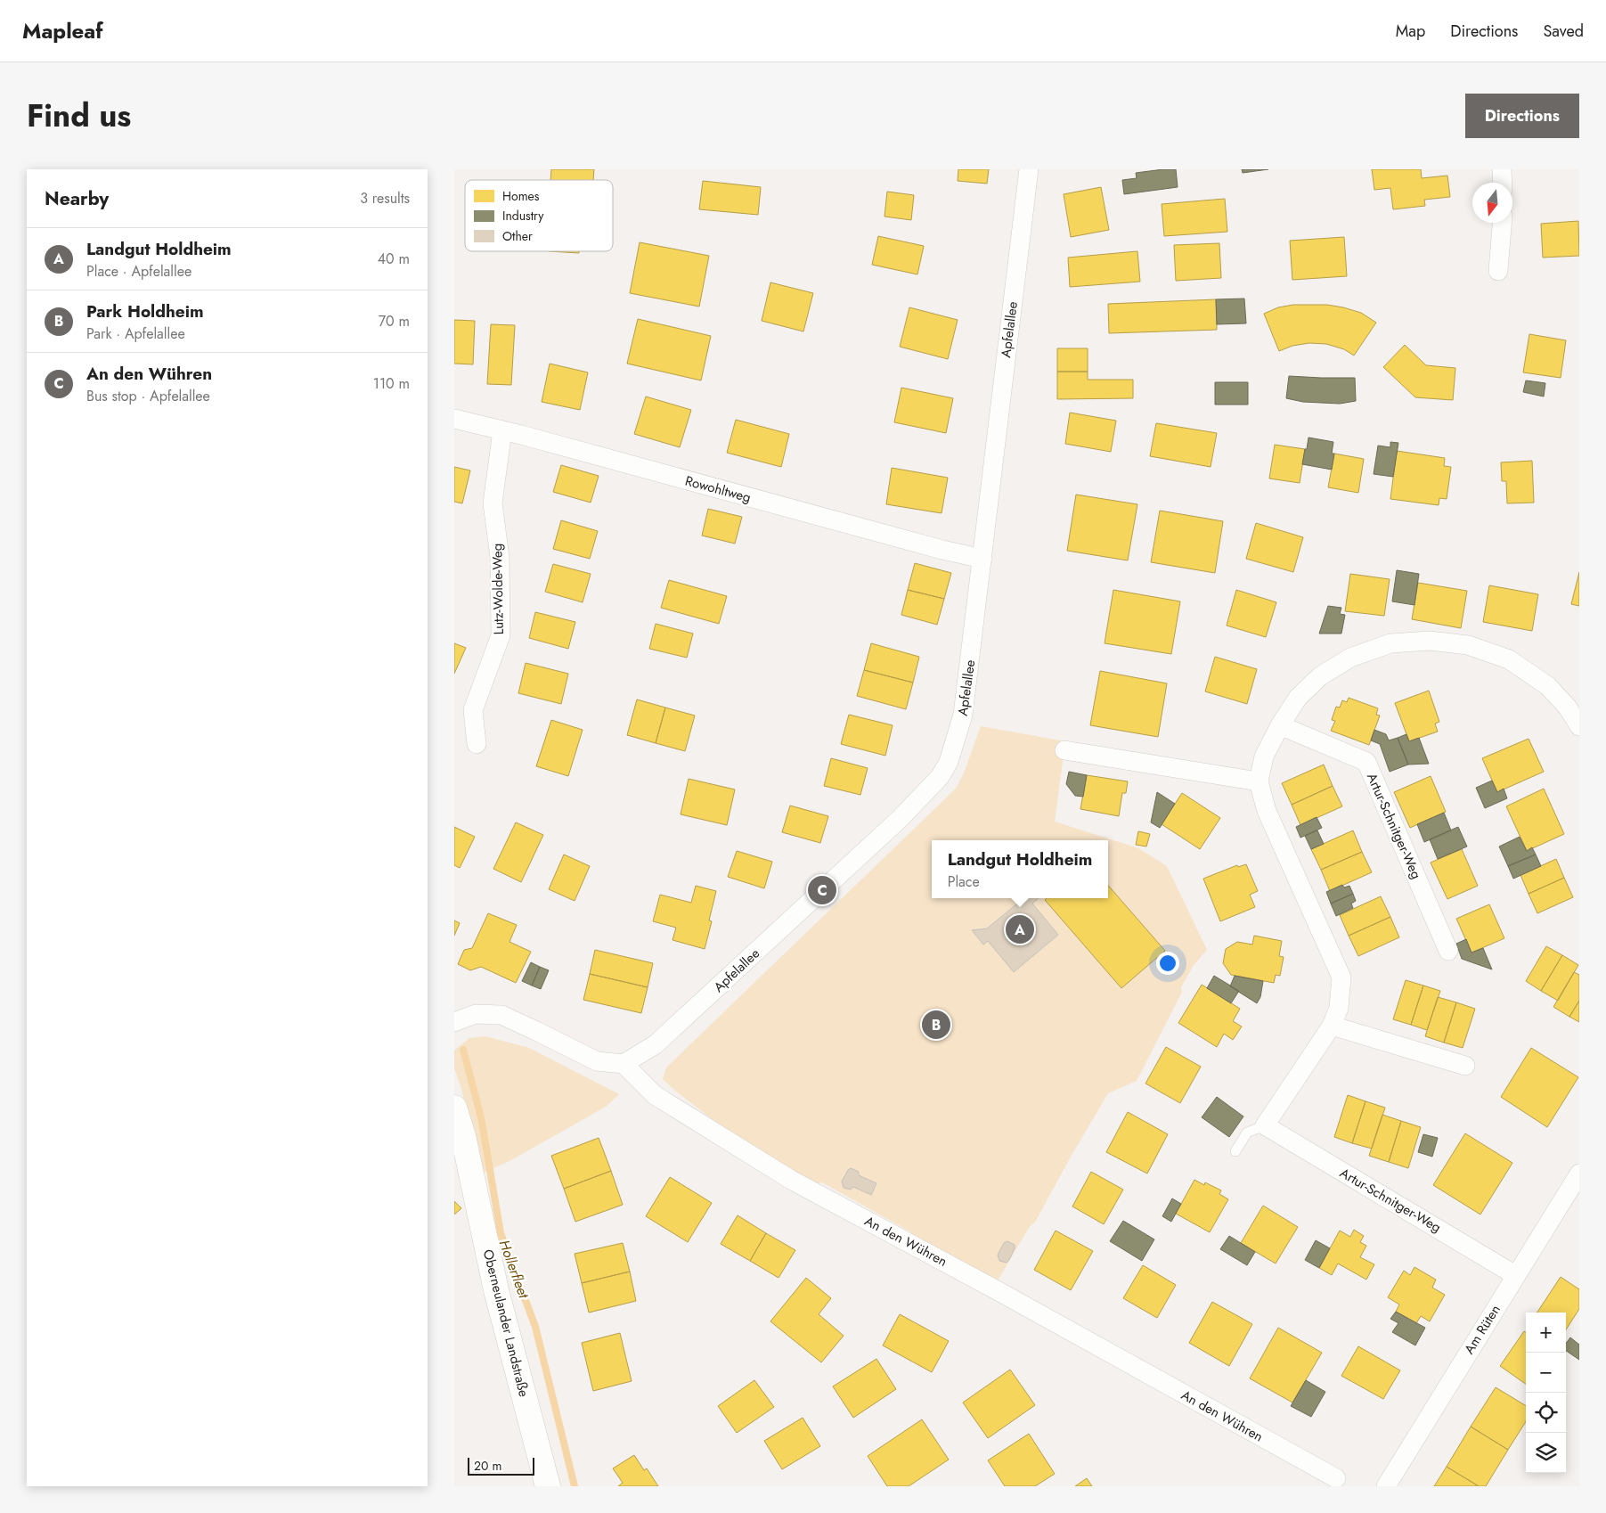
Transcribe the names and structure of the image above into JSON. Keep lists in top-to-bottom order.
{
  "streets": {
    "street": [
      "Apfelallee",
      "Rowohltweg",
      "Lutz-Wolde-Weg",
      "Artur-Schnitger-Weg",
      "An den Wühren",
      "Oberneulander Landstraße",
      "Am Rüten"
    ]
  },
  "crossings": [
    ["Apfelallee", "Rowohltweg"],
    ["Apfelallee", "An den Wühren"],
    ["Rowohltweg", "Lutz-Wolde-Weg"],
    ["Artur-Schnitger-Weg", "Am Rüten"]
  ],
  "water": ["Hollerfleet"],
  "legend": ["Homes", "Industry", "Other"],
  "scale_bar": "20 m",
  "north": "bottom",
  "page": {
    "header": "Mapleaf",
    "nav": ["Map", "Directions", "Saved"],
    "title": "Find us",
    "buttons": "Directions",
    "heading": ["Nearby", "3 results"],
    "list": [
      {
        "mark": "A",
        "name": "Landgut Holdheim",
        "note": "Place · Apfelallee",
        "value": "40 m"
      },
      {
        "mark": "B",
        "name": "Park Holdheim",
        "note": "Park · Apfelallee",
        "value": "70 m"
      },
      {
        "mark": "C",
        "name": "An den Wühren",
        "note": "Bus stop · Apfelallee",
        "value": "110 m"
      }
    ],
    "popup": ["Landgut Holdheim", "Place"],
    "pins": ["C", "A", "B"],
    "map_buttons": ["+", "−"],
    "scale": "20 m"
  }
}
